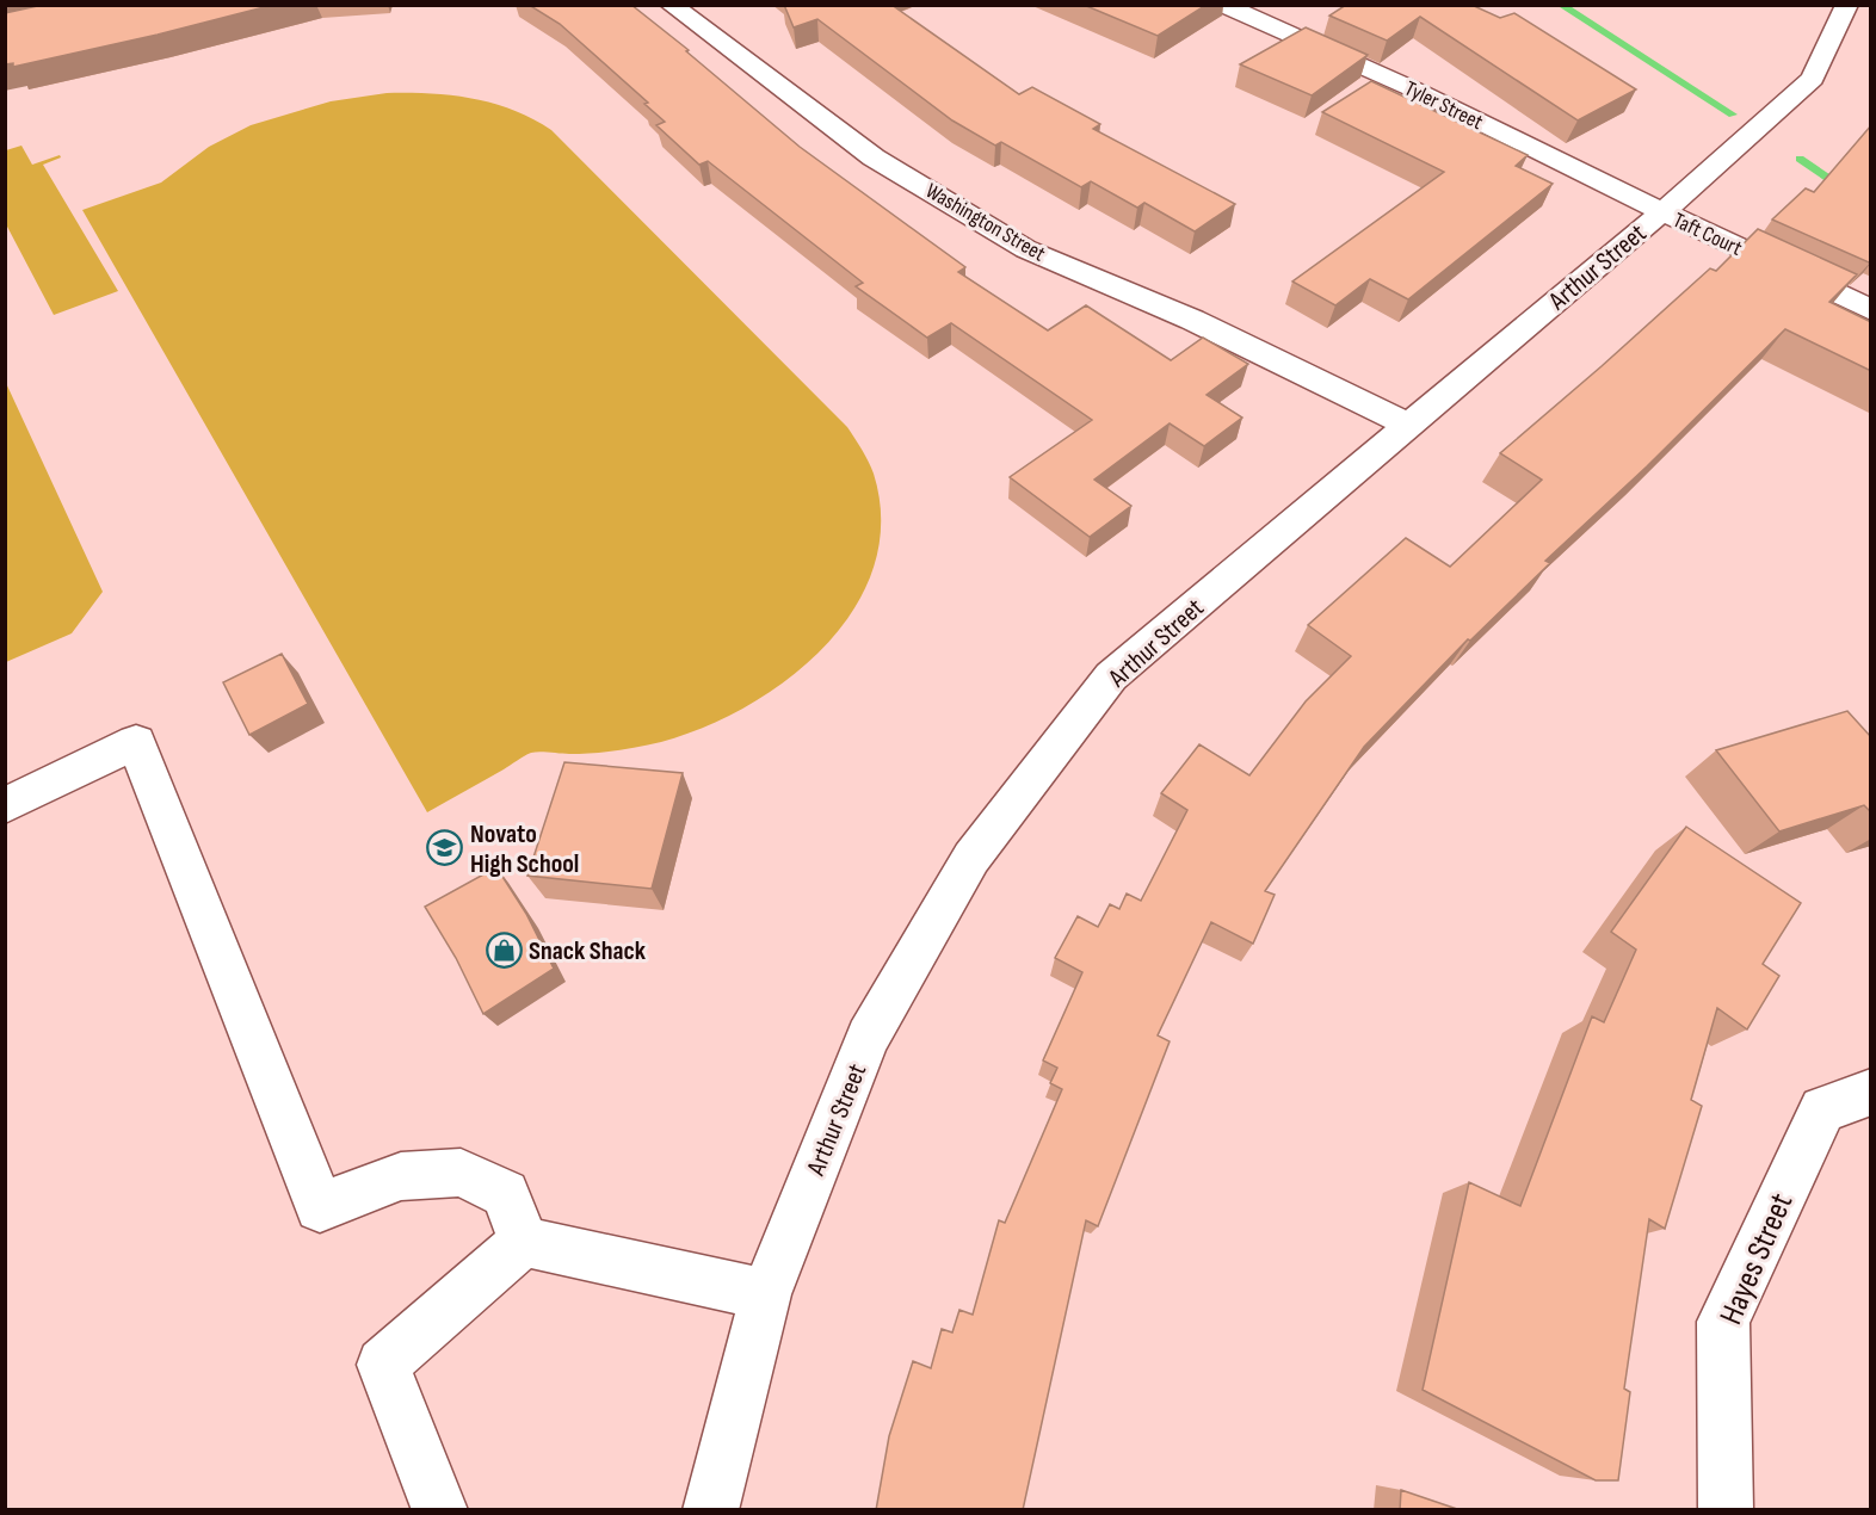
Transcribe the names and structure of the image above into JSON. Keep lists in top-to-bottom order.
{
  "streets": {
    "street": [
      "Tyler Street",
      "Washington Street",
      "Taft Court",
      "Arthur Street",
      "Hayes Street"
    ]
  },
  "crossings": [
    ["Tyler Street", "Taft Court"],
    ["Tyler Street", "Arthur Street"],
    ["Washington Street", "Arthur Street"],
    ["Taft Court", "Arthur Street"]
  ],
  "places": {
    "school or university": ["Novato High School"],
    "shop": ["Snack Shack"]
  }
}
